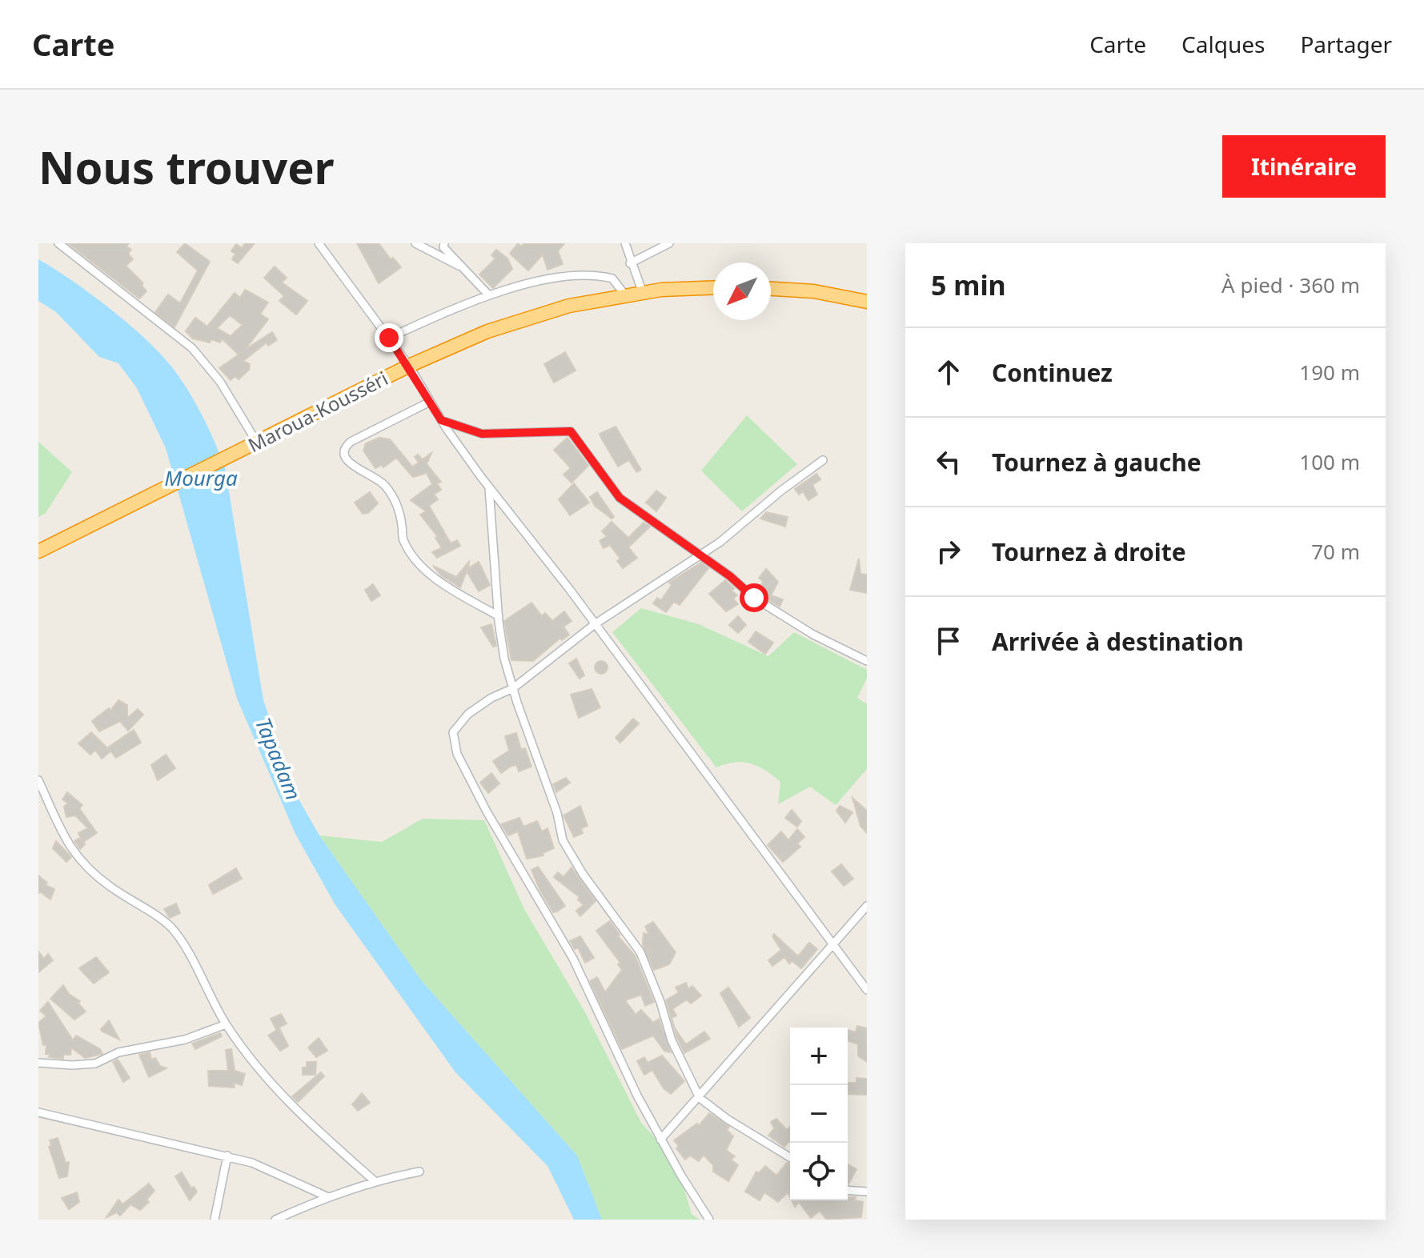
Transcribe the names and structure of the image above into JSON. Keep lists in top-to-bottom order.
{
  "streets": {
    "highway": ["Maroua-Kousséri"]
  },
  "water": ["Mourga", "Tapadam"],
  "north": "bottom left",
  "page": {
    "header": "Carte",
    "nav": ["Carte", "Calques", "Partager"],
    "buttons": "Itinéraire",
    "title": "Nous trouver",
    "heading": ["5 min", "À pied · 360 m"],
    "list": [
      ["Continuez", "190 m"],
      ["Tournez à gauche", "100 m"],
      ["Tournez à droite", "70 m"],
      "Arrivée à destination"
    ],
    "map_buttons": ["+", "−"]
  }
}
